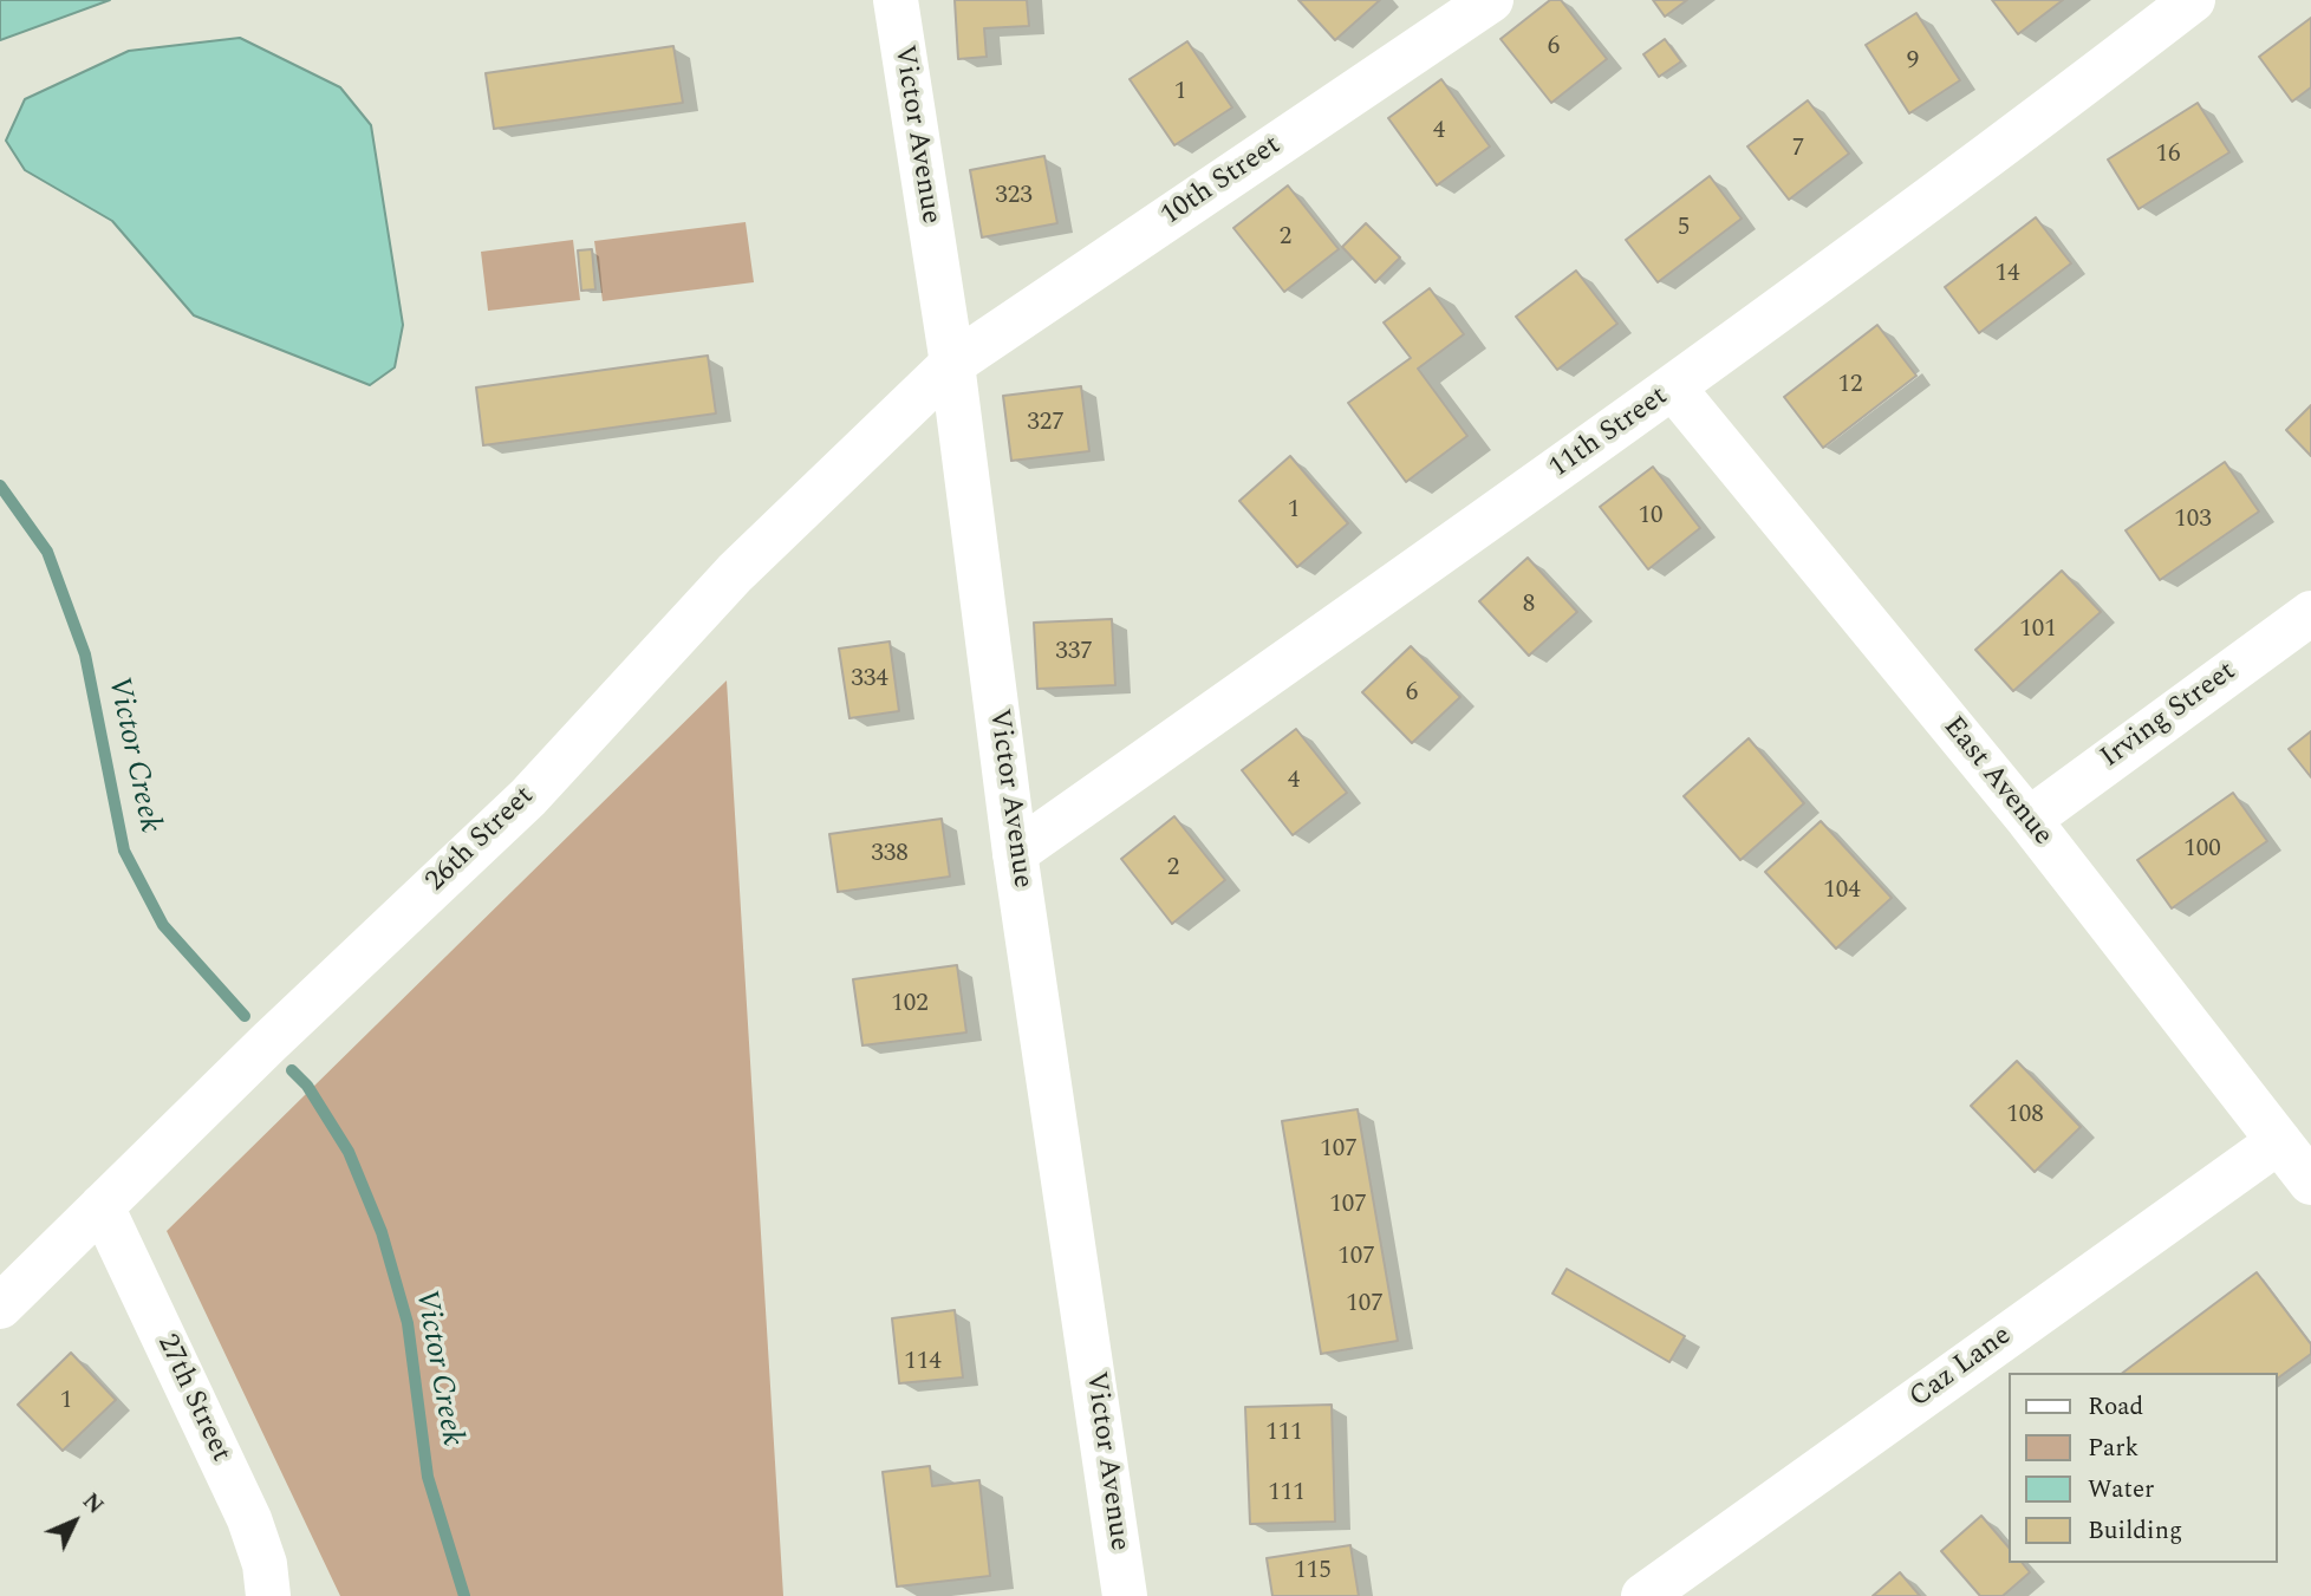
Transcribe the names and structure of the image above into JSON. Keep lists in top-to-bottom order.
{
  "streets": {
    "street": [
      "Victor Avenue",
      "10th Street",
      "11th Street",
      "Irving Street",
      "East Avenue",
      "26th Street",
      "Caz Lane",
      "27th Street"
    ]
  },
  "crossings": [
    ["Victor Avenue", "10th Street"],
    ["Victor Avenue", "11th Street"],
    ["Victor Avenue", "26th Street"],
    ["10th Street", "26th Street"],
    ["11th Street", "East Avenue"],
    ["Irving Street", "East Avenue"],
    ["East Avenue", "Caz Lane"],
    ["26th Street", "27th Street"]
  ],
  "water": ["Victor Creek"],
  "house_numbers": [
    "6",
    "9",
    "1",
    "4",
    "7",
    "16",
    "323",
    "5",
    "2",
    "14",
    "12",
    "327",
    "1",
    "10",
    "103",
    "8",
    "101",
    "337",
    "334",
    "6",
    "4",
    "100",
    "338",
    "2",
    "104",
    "102",
    "108",
    "107",
    "107",
    "107",
    "107",
    "114",
    "1",
    "111",
    "111",
    "115"
  ],
  "legend": [
    "Road",
    "Park",
    "Water",
    "Building"
  ],
  "north": "top right"
}
